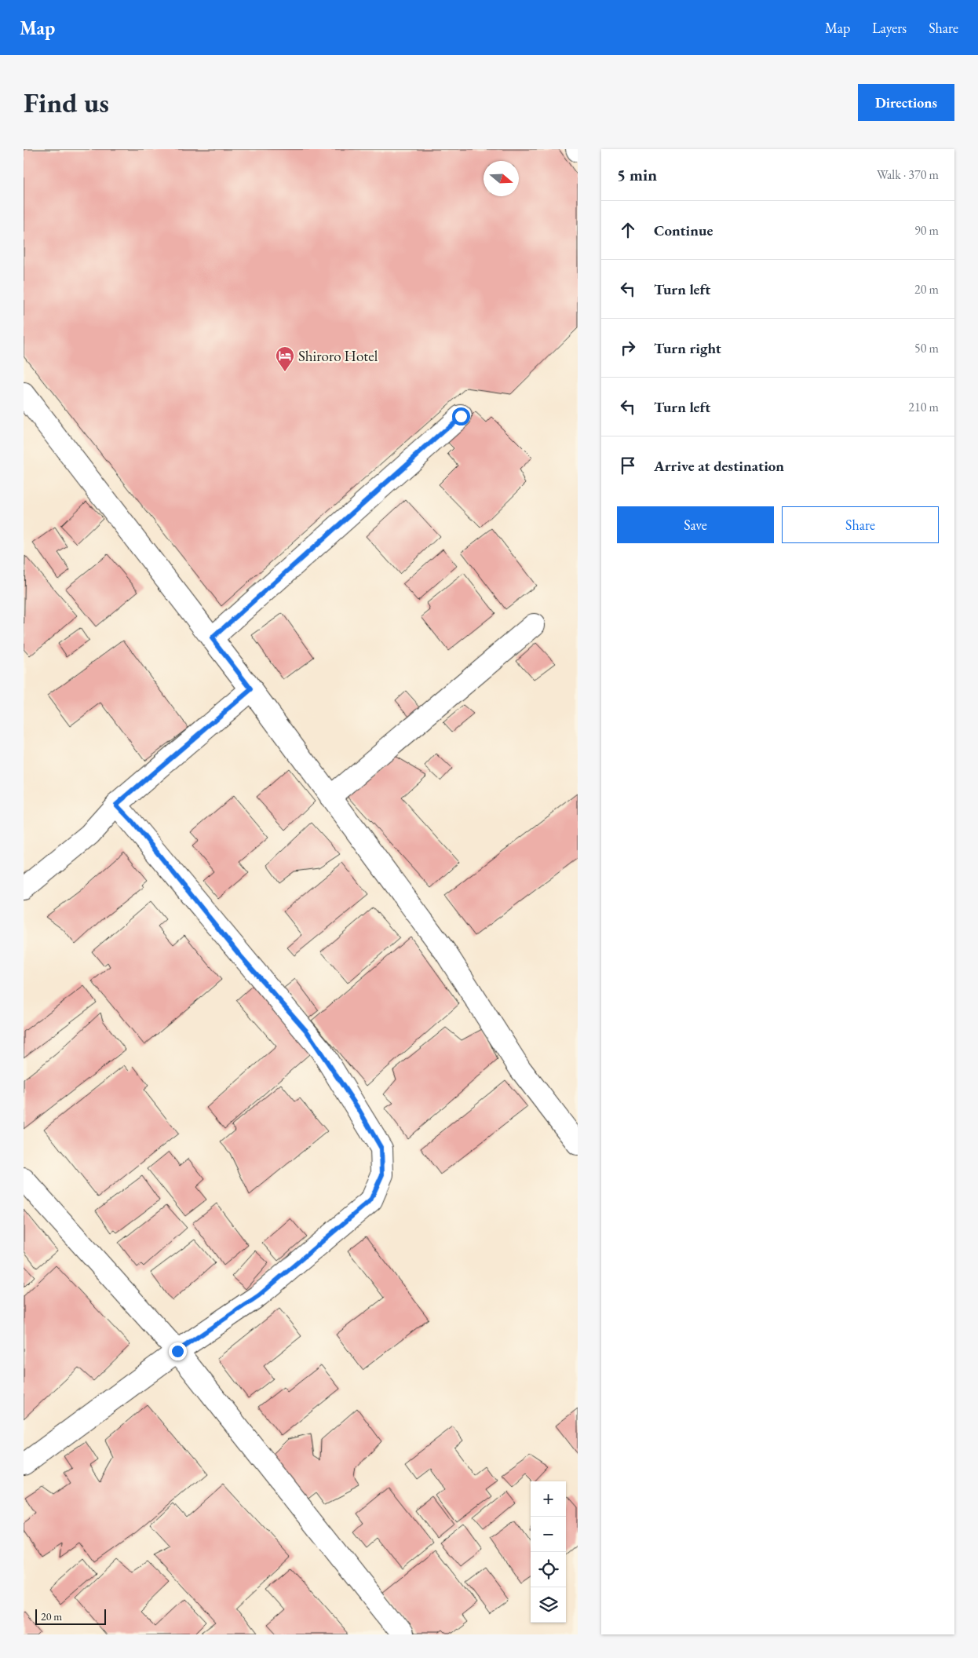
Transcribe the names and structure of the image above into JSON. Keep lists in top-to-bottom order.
{
  "places": {
    "hotel": ["Shiroro Hotel"]
  },
  "scale_bar": "20 m",
  "north": "right",
  "page": {
    "header": "Map",
    "nav": ["Map", "Layers", "Share"],
    "buttons": [
      "Directions",
      ["Save", "Share"]
    ],
    "title": "Find us",
    "heading": ["5 min", "Walk · 370 m"],
    "list": [
      ["Continue", "90 m"],
      ["Turn left", "20 m"],
      ["Turn right", "50 m"],
      ["Turn left", "210 m"],
      "Arrive at destination"
    ],
    "map_buttons": ["+", "−"],
    "scale": "20 m"
  }
}
